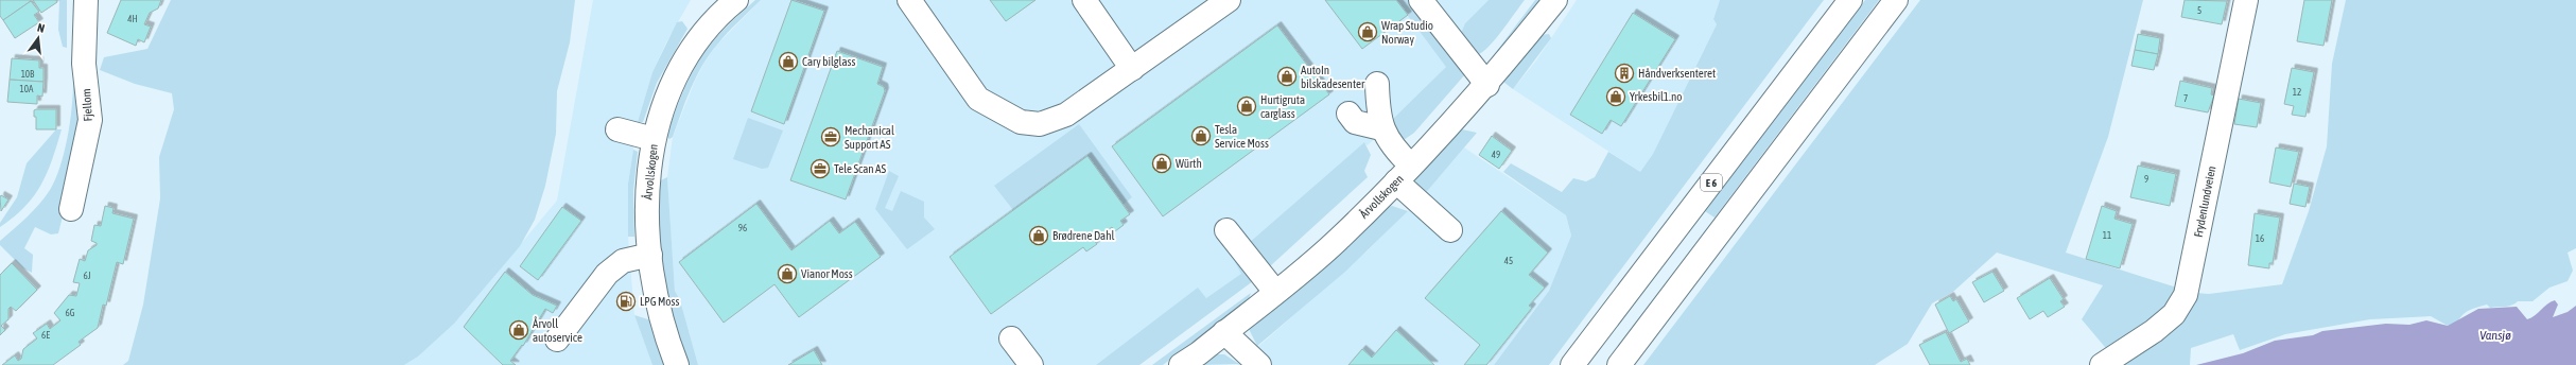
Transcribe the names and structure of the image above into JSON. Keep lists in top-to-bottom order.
{
  "streets": {
    "main road": [
      "Fjellom",
      "Årvollskogen",
      "E 6",
      "Frydenlundveien"
    ]
  },
  "water": ["Vansjø"],
  "places": {
    "shop": [
      "Wrap Studio Norway",
      "Cary bilglass",
      "AutoIn bilskadesenter",
      "Yrkesbil1.no",
      "Hurtigruta carglass",
      "Tesla Service Moss",
      "Würth",
      "Brødrene Dahl",
      "Vianor Moss",
      "Årvoll autoservice"
    ],
    "building": ["Håndverksenteret"],
    "office": ["Mechanical Support AS", "Tele Scan AS"],
    "fuel station": ["LPG Moss"]
  },
  "house_numbers": [
    "5",
    "4H",
    "10B",
    "10A",
    "12",
    "7",
    "49",
    "9",
    "96",
    "11",
    "16",
    "45",
    "6J",
    "6G",
    "6E"
  ],
  "north": "top"
}
